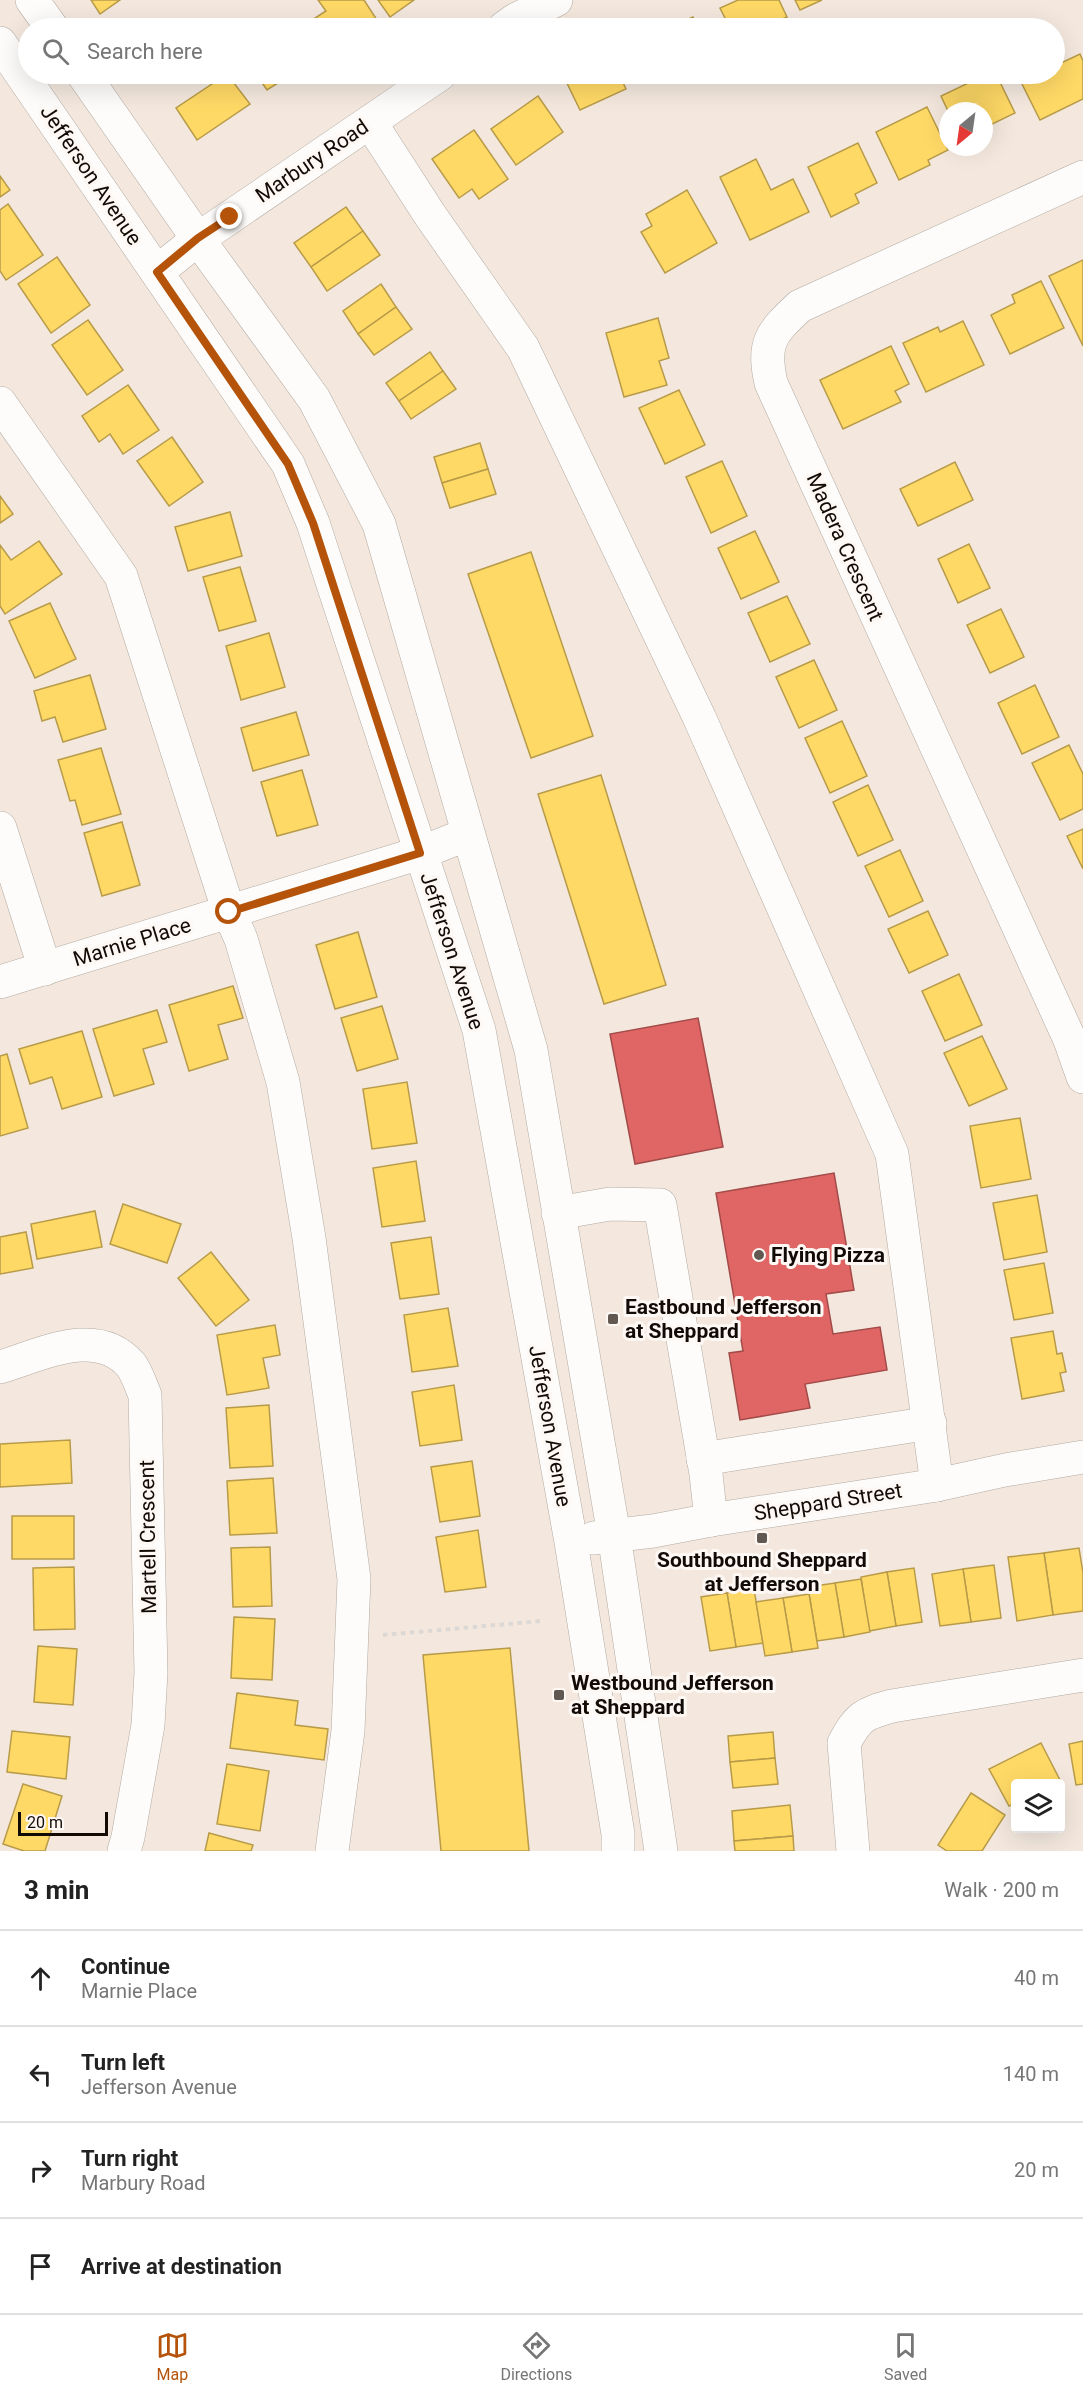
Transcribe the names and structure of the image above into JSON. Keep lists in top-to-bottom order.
{
  "streets": {
    "street": [
      "Marbury Road",
      "Jefferson Avenue",
      "Madera Crescent",
      "Marnie Place",
      "Sheppard Street",
      "Martell Crescent"
    ]
  },
  "crossings": [
    ["Marbury Road", "Jefferson Avenue"],
    ["Jefferson Avenue", "Marnie Place"],
    ["Jefferson Avenue", "Sheppard Street"]
  ],
  "places": {
    "other": ["Flying Pizza"],
    "transit": ["Eastbound Jefferson at Sheppard", "Southbound Sheppard at Jefferson", "Westbound Jefferson at Sheppard"]
  },
  "scale_bar": "20 m",
  "north": "bottom left",
  "page": {
    "search": "Search here",
    "scale": "20 m",
    "heading": ["3 min", "Walk · 200 m"],
    "list": [
      ["Continue", "Marnie Place", "40 m"],
      ["Turn left", "Jefferson Avenue", "140 m"],
      ["Turn right", "Marbury Road", "20 m"],
      "Arrive at destination"
    ],
    "nav": ["Map", "Directions", "Saved"]
  }
}
